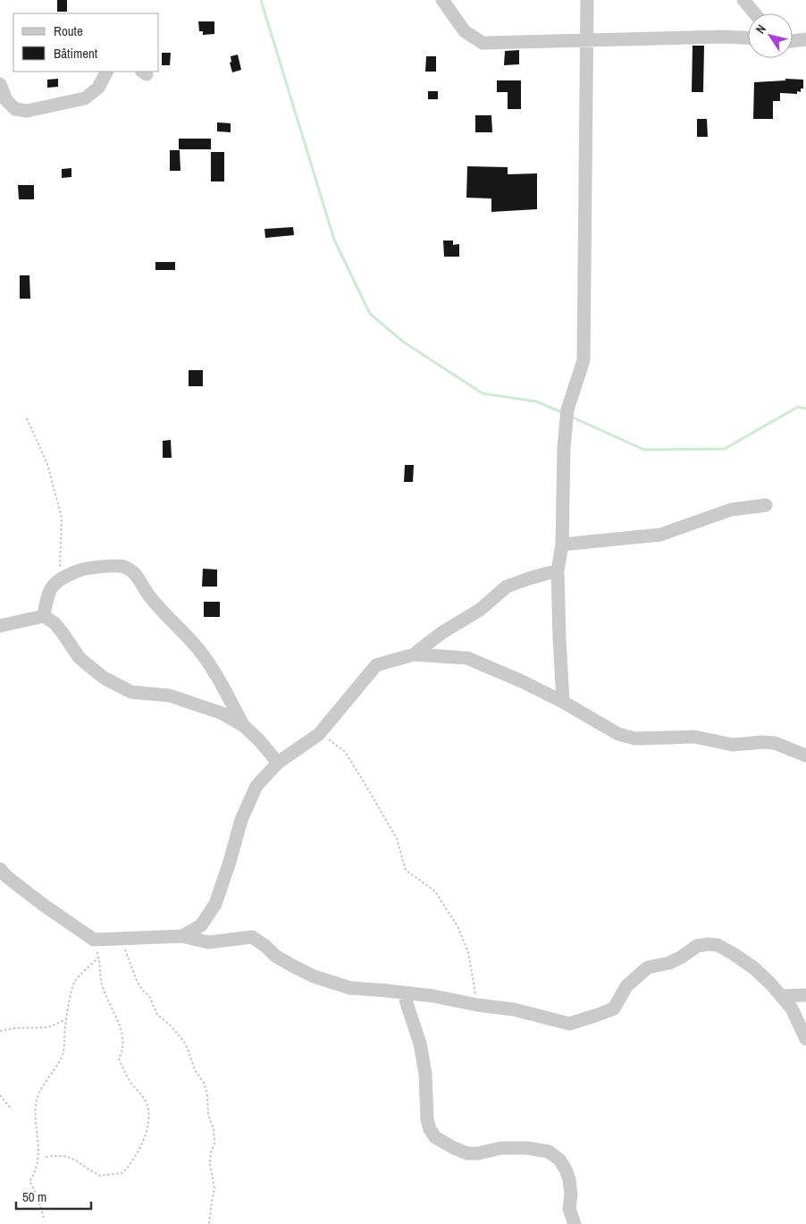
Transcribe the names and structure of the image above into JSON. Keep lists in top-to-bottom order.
{
  "legend": ["Route", "Bâtiment"],
  "scale_bar": "50 m",
  "north": "top left"
}
